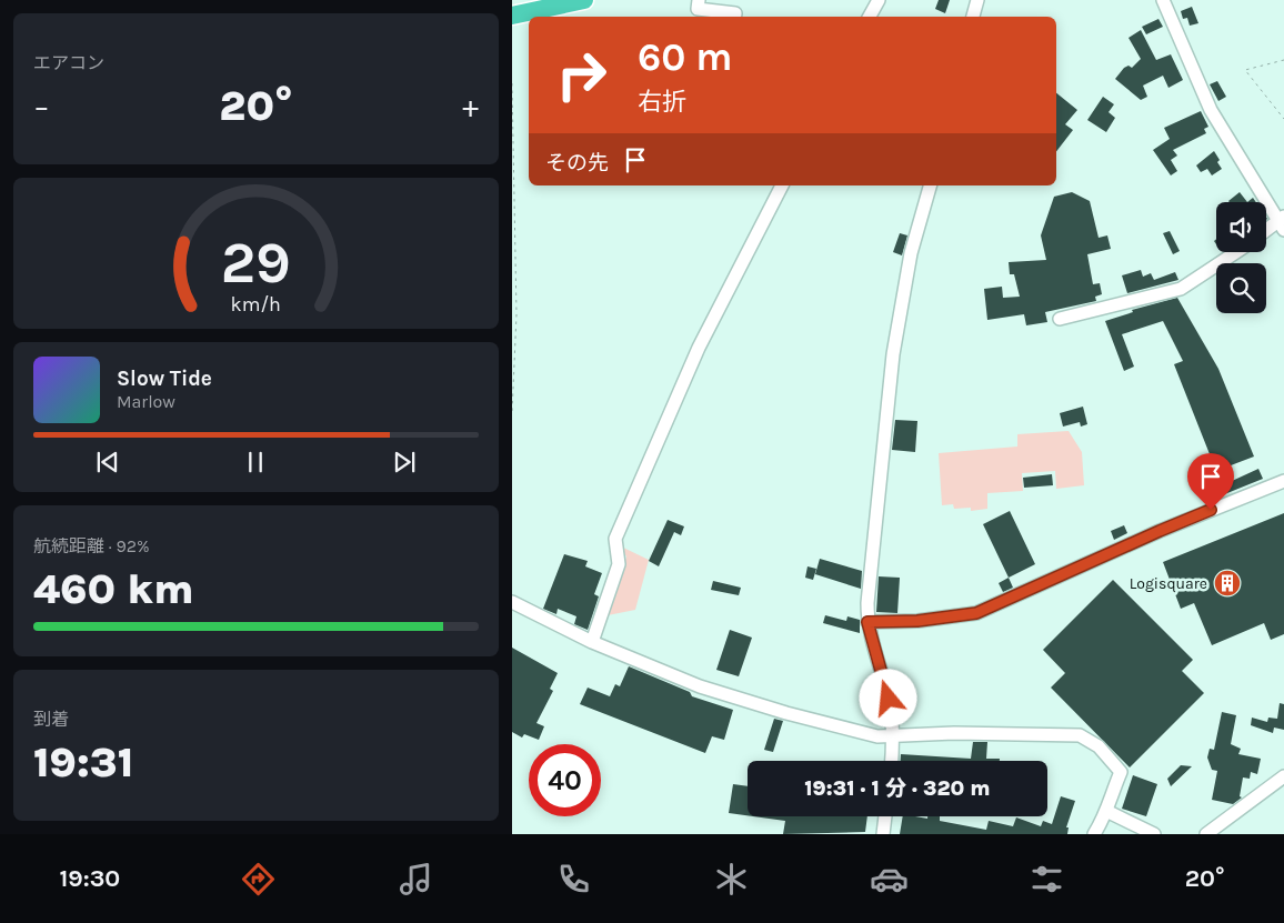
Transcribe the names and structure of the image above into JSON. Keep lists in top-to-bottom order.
{
  "places": {
    "building": ["Logisquare"]
  },
  "page": {
    "tile": [
      "エアコン",
      ["航続距離 · 92%", "460 km"],
      ["到着", "19:31"]
    ],
    "turn": ["60 m", "右折"],
    "heat": ["−", "20°", "+"],
    "then": "その先",
    "song": ["Slow Tide", "Marlow"],
    "limit": "40",
    "trip": "19:31 · 1 分 · 320 m",
    "tabs": ["19:30", "20°"],
    "gauge": ["29", "km/h"]
  }
}
